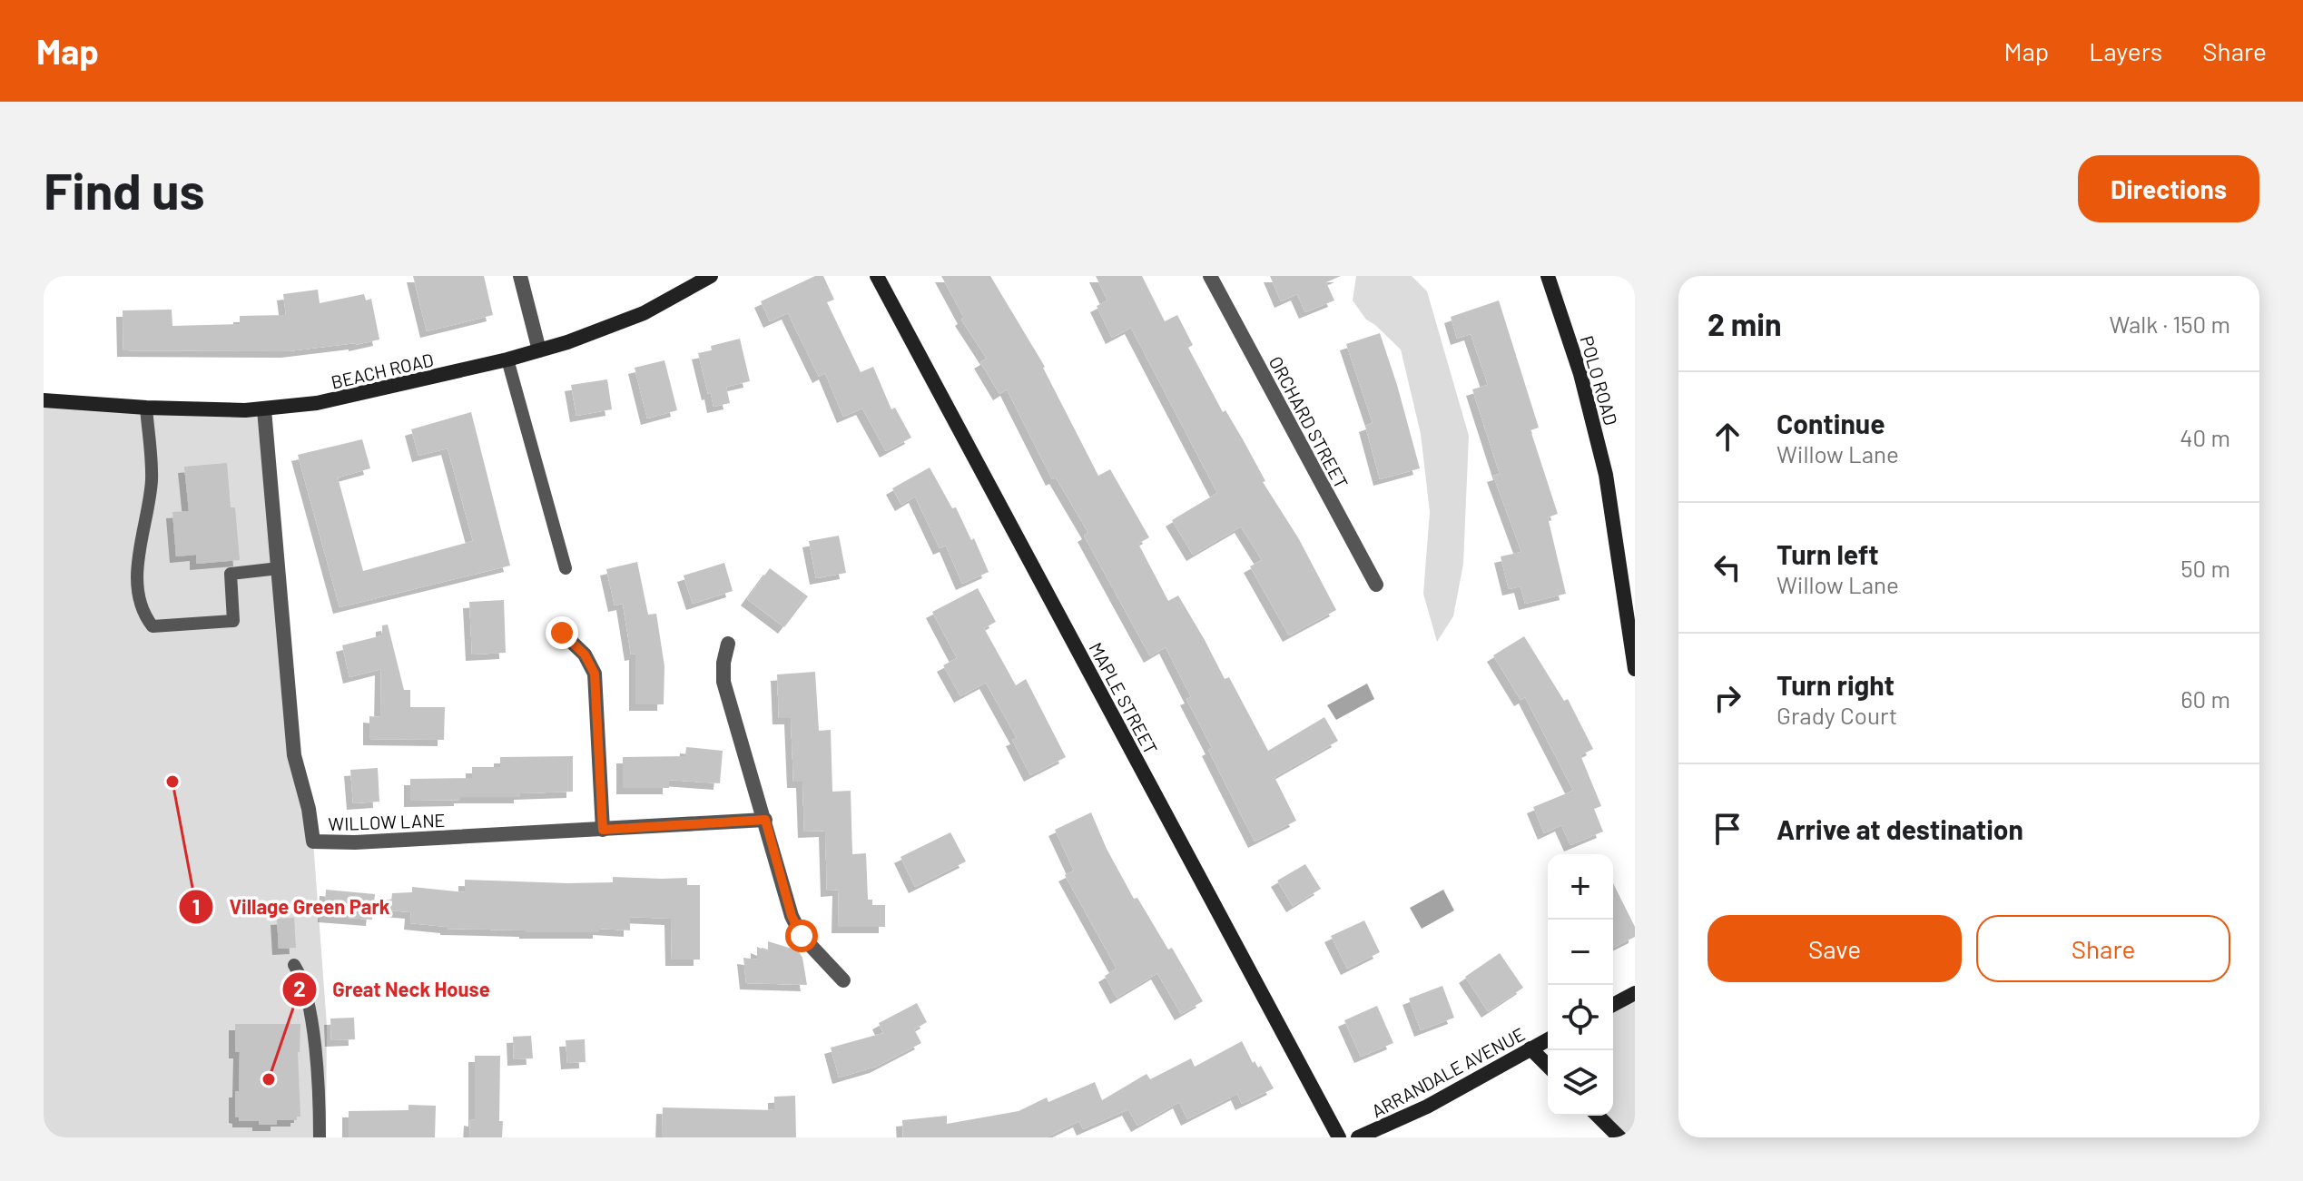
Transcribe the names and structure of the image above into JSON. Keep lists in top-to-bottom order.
{
  "streets": {
    "street": [
      "BEACH ROAD",
      "POLO ROAD",
      "ORCHARD STREET",
      "MAPLE STREET",
      "WILLOW LANE",
      "ARRANDALE AVENUE"
    ]
  },
  "crossings": [
    ["BEACH ROAD", "WILLOW LANE"]
  ],
  "places": ["Village Green Park", "Great Neck House"],
  "page": {
    "header": "Map",
    "nav": ["Map", "Layers", "Share"],
    "buttons": [
      "Directions",
      ["Save", "Share"]
    ],
    "title": "Find us",
    "heading": ["2 min", "Walk · 150 m"],
    "list": [
      ["Continue", "Willow Lane", "40 m"],
      ["Turn left", "Willow Lane", "50 m"],
      ["Turn right", "Grady Court", "60 m"],
      "Arrive at destination"
    ],
    "map_buttons": ["+", "−"]
  }
}
